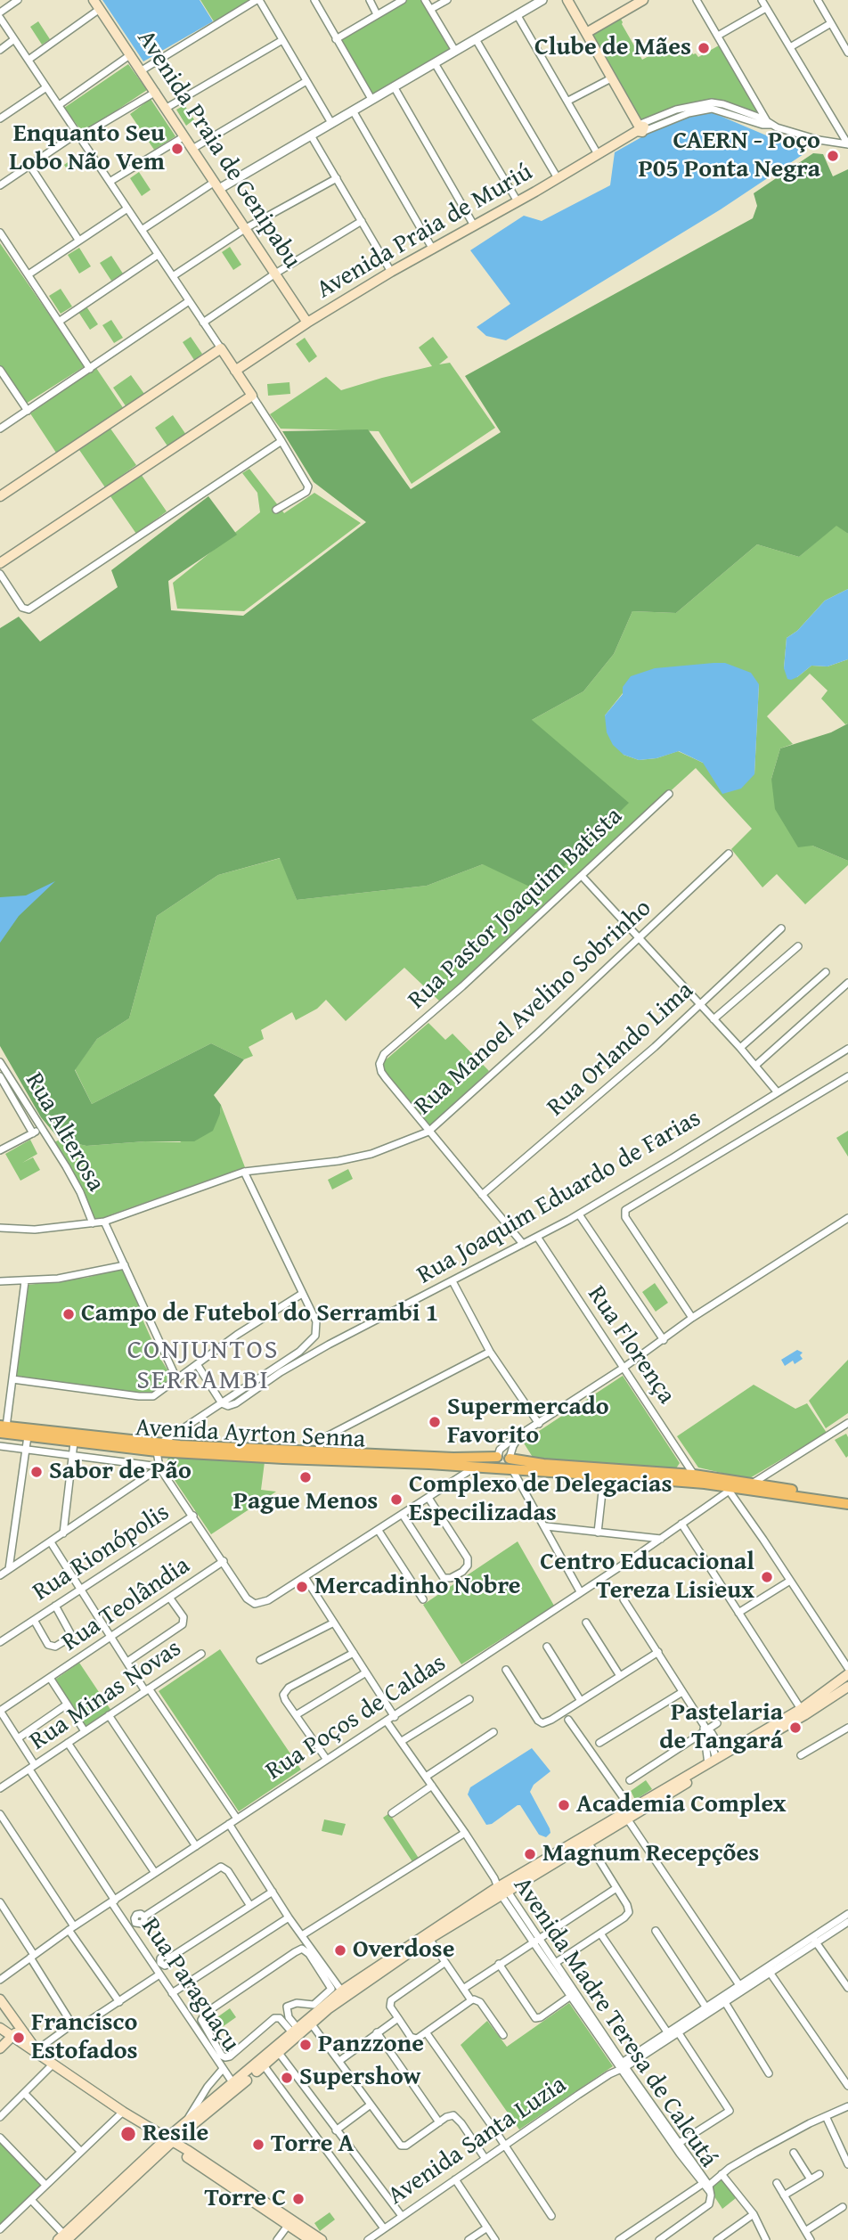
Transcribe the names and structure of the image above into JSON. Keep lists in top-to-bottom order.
{
  "streets": {
    "main road": ["Avenida Praia de Genipabu", "Avenida Praia de Muriú", "Avenida Ayrton Senna"],
    "street": [
      "Rua Pastor Joaquim Batista",
      "Rua Manoel Avelino Sobrinho",
      "Rua Orlando Lima",
      "Rua Alterosa",
      "Rua Joaquim Eduardo de Farias",
      "Rua Florença",
      "Rua Rionópolis",
      "Rua Teolândia",
      "Rua Minas Novas",
      "Rua Poços de Caldas",
      "Rua Paraguaçu",
      "Avenida Madre Teresa de Calcutá",
      "Avenida Santa Luzia"
    ]
  },
  "crossings": [
    ["Avenida Praia de Genipabu", "Avenida Praia de Muriú"],
    ["Rua Pastor Joaquim Batista", "Rua Manoel Avelino Sobrinho"],
    ["Rua Manoel Avelino Sobrinho", "Rua Alterosa"],
    ["Rua Joaquim Eduardo de Farias", "Rua Florença"],
    ["Rua Joaquim Eduardo de Farias", "Avenida Ayrton Senna"],
    ["Avenida Ayrton Senna", "Rua Poços de Caldas"],
    ["Rua Teolândia", "Rua Minas Novas"],
    ["Rua Teolândia", "Rua Paraguaçu"],
    ["Rua Minas Novas", "Rua Paraguaçu"],
    ["Rua Poços de Caldas", "Rua Paraguaçu"],
    ["Rua Poços de Caldas", "Avenida Madre Teresa de Calcutá"],
    ["Avenida Madre Teresa de Calcutá", "Avenida Santa Luzia"]
  ],
  "districts": ["CONJUNTOS SERRAMBI"],
  "places": [
    "Clube de Mães",
    "Enquanto Seu Lobo Não Vem",
    "CAERN - Poço P05 Ponta Negra",
    "Campo de Futebol do Serrambi 1",
    "Supermercado Favorito",
    "Sabor de Pão",
    "Pague Menos",
    "Complexo de Delegacias Especilizadas",
    "Centro Educacional Tereza Lisieux",
    "Mercadinho Nobre",
    "Pastelaria de Tangará",
    "Academia Complex",
    "Magnum Recepções",
    "Overdose",
    "Francisco Estofados",
    "Panzzone",
    "Supershow",
    "Resile",
    "Torre A",
    "Torre C"
  ]
}
